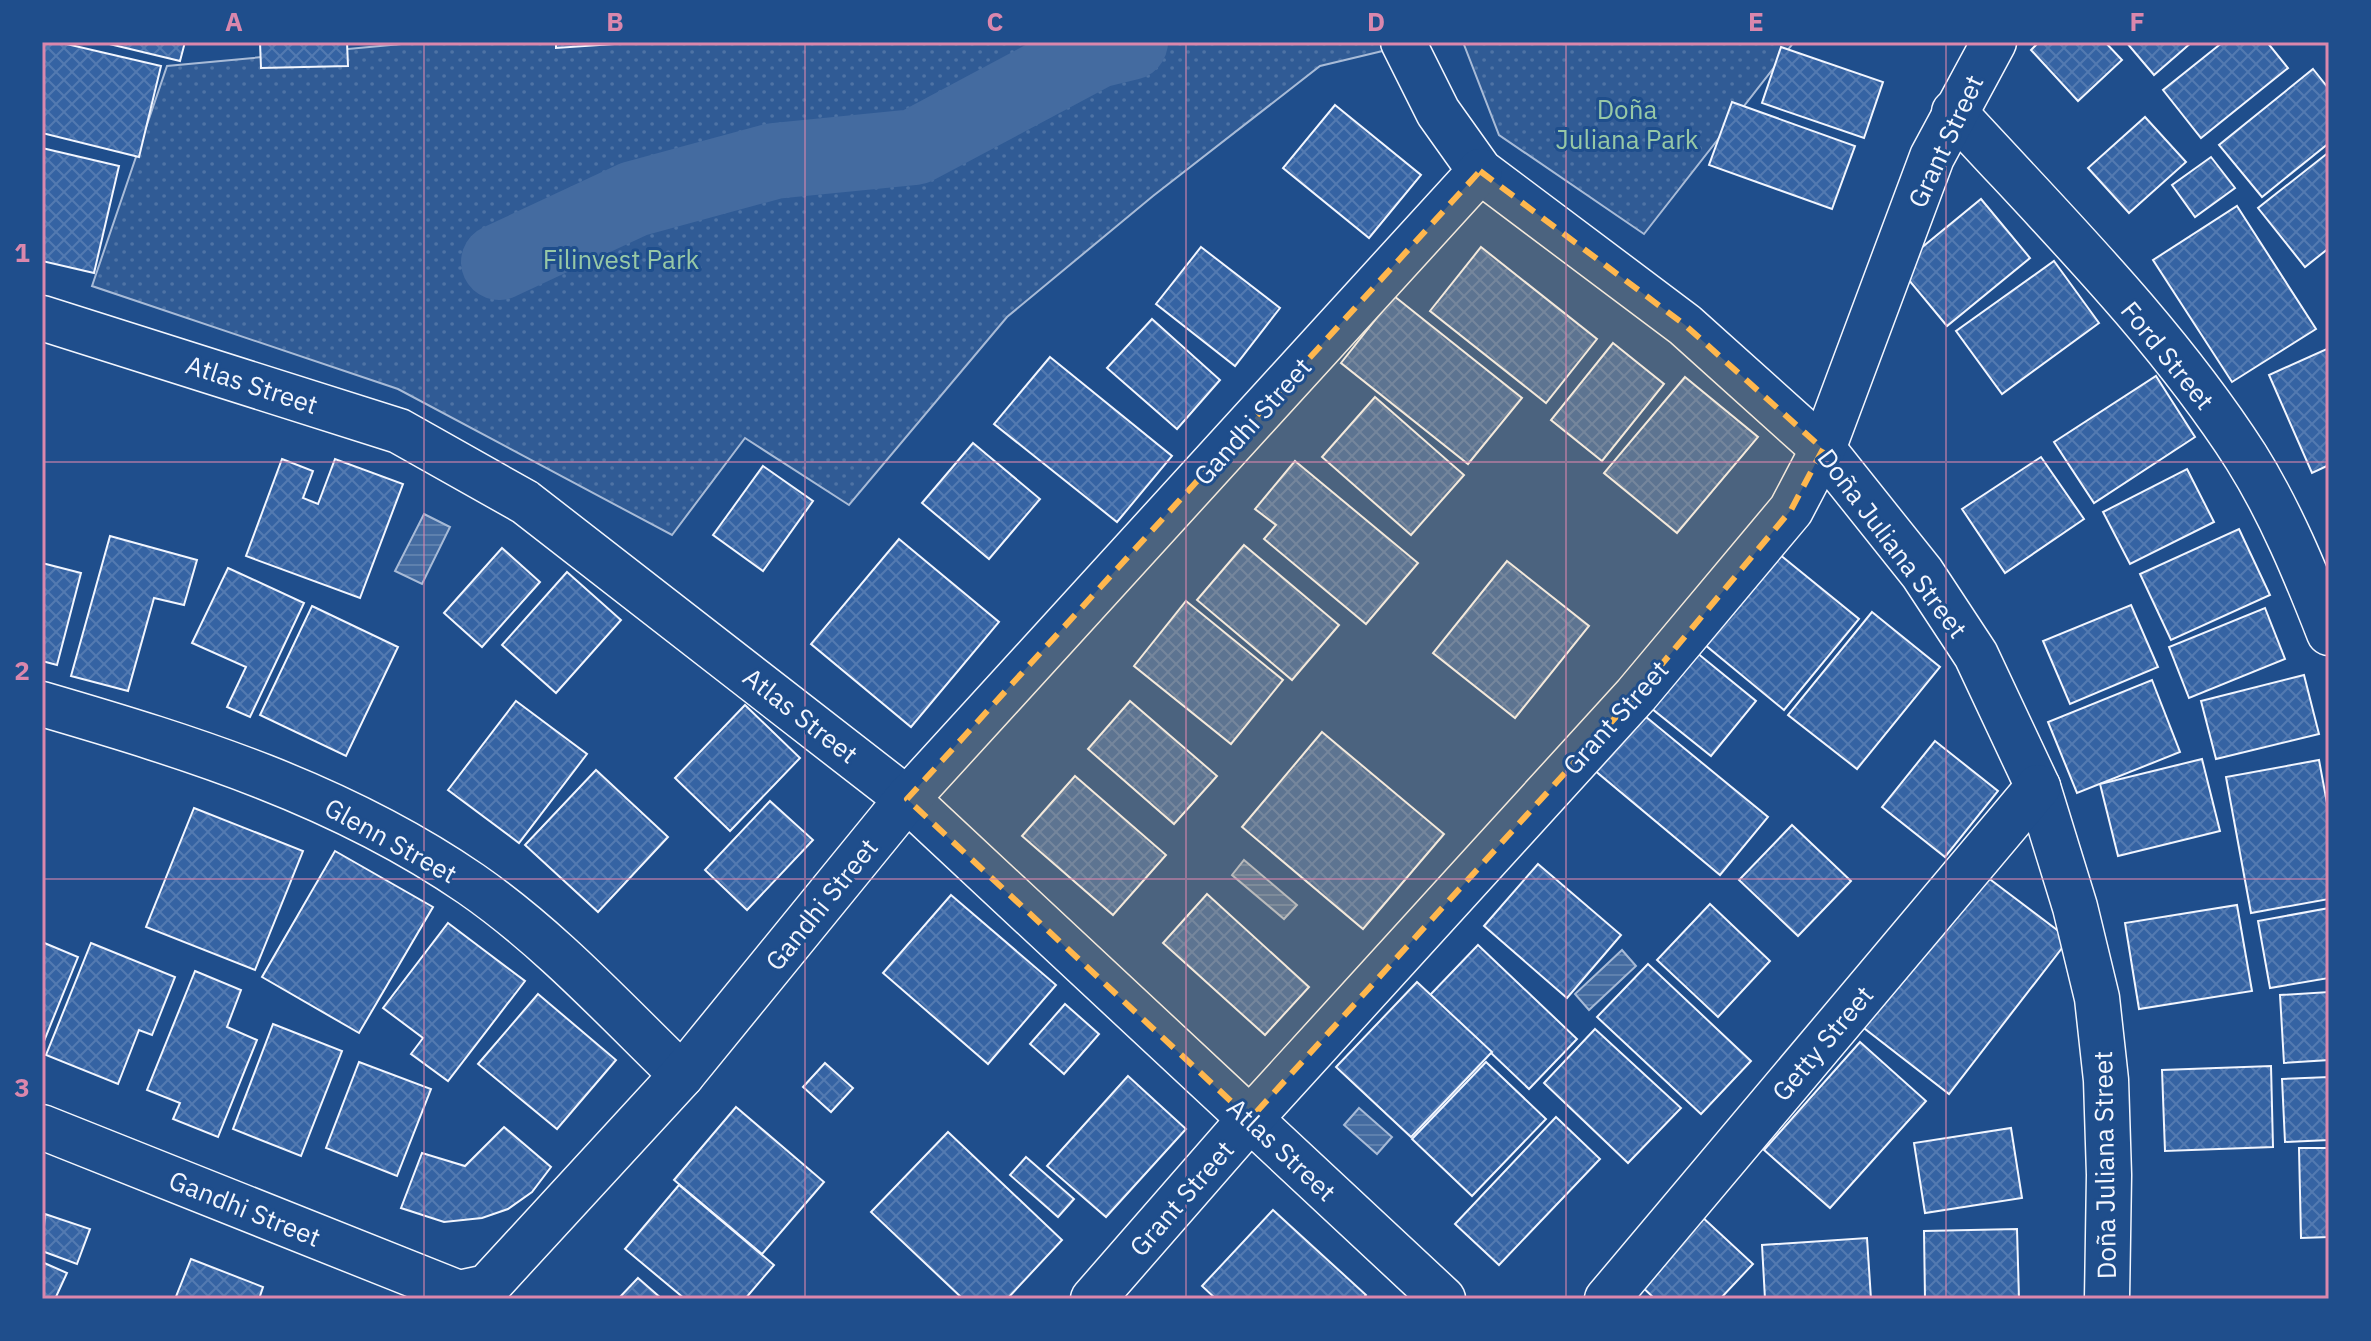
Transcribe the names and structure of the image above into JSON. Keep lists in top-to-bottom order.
{
  "streets": {
    "street": [
      "Grant Street",
      "Ford Street",
      "Atlas Street",
      "Gandhi Street",
      "Doña Juliana Street",
      "Glenn Street",
      "Getty Street"
    ]
  },
  "crossings": [
    ["Grant Street", "Ford Street"],
    ["Grant Street", "Atlas Street"],
    ["Grant Street", "Doña Juliana Street"],
    ["Atlas Street", "Gandhi Street"],
    ["Gandhi Street", "Doña Juliana Street"],
    ["Gandhi Street", "Glenn Street"],
    ["Doña Juliana Street", "Getty Street"]
  ],
  "parks": ["Doña Juliana Park", "Filinvest Park"],
  "grid": {
    "columns": [
      "A",
      "B",
      "C",
      "D",
      "E",
      "F"
    ],
    "rows": ["1", "2", "3"]
  }
}
